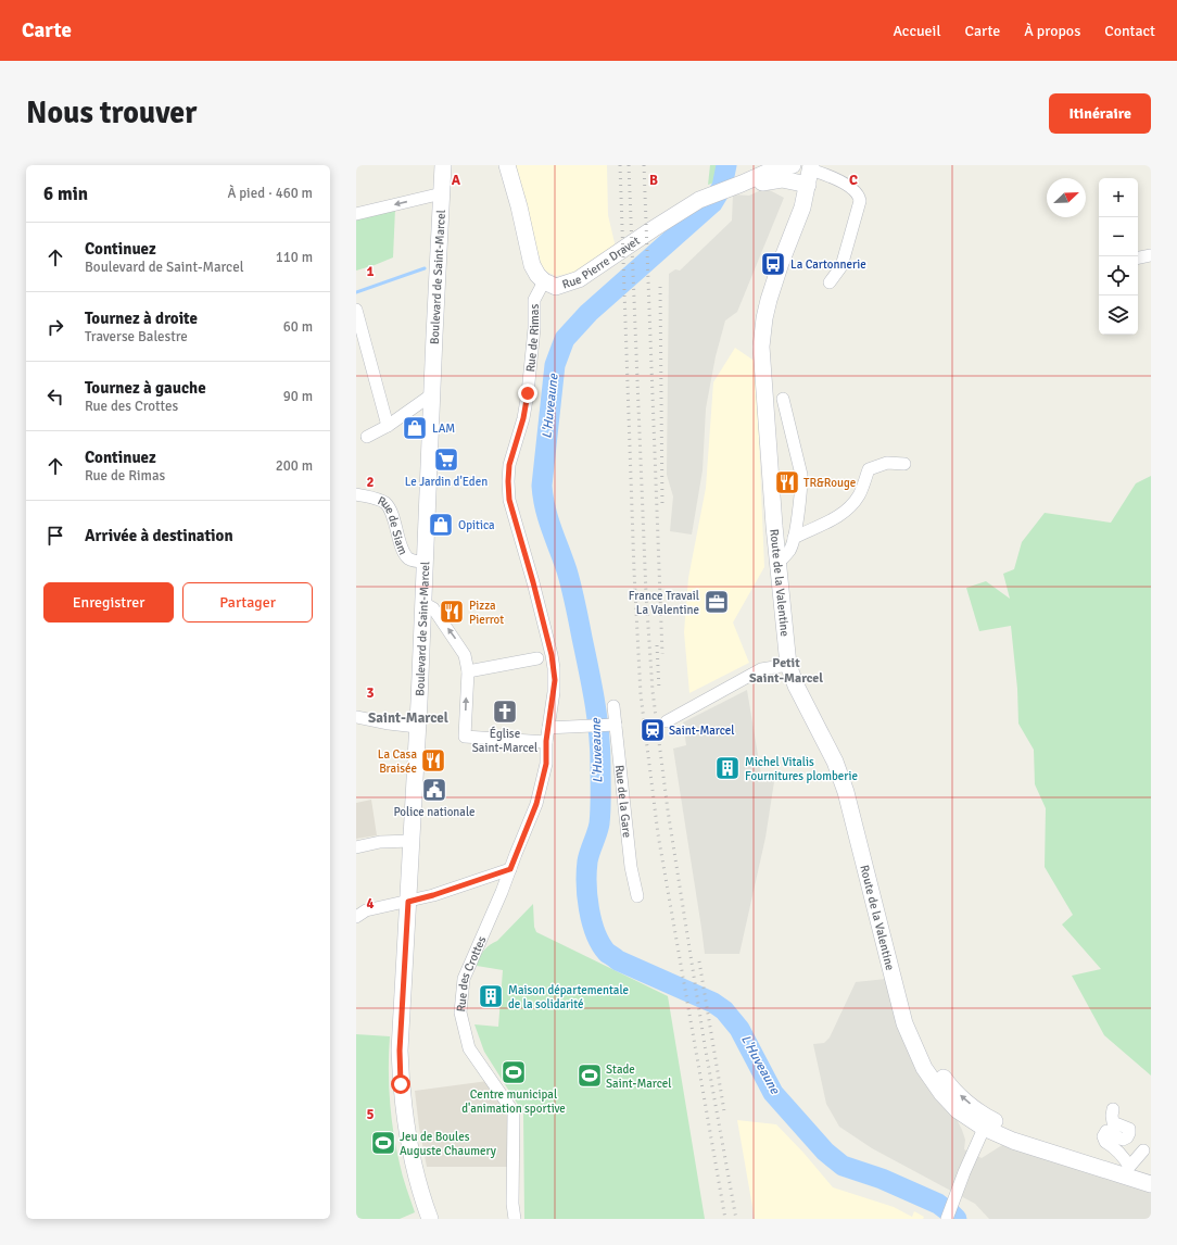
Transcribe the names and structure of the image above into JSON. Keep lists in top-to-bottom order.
{
  "streets": {
    "street": [
      "Rue Pierre Dravet",
      "Boulevard de Saint-Marcel",
      "Rue de Rimas",
      "Rue de Siam",
      "Route de la Valentine",
      "Rue de la Gare",
      "Rue des Crottes"
    ]
  },
  "crossings": [
    ["Rue Pierre Dravet", "Rue de Rimas"],
    ["Rue Pierre Dravet", "Route de la Valentine"],
    ["Boulevard de Saint-Marcel", "Rue de Siam"],
    ["Rue de Rimas", "Rue des Crottes"]
  ],
  "districts": ["Petit Saint-Marcel", "Saint-Marcel"],
  "water": ["L'Huveaune"],
  "places": {
    "bus stop": ["La Cartonnerie"],
    "shop": ["LAM", "Opitica"],
    "supermarket": ["Le Jardin d'Eden"],
    "restaurant": ["TR&Rouge", "Pizza Pierrot", "La Casa Braisée"],
    "office": ["France Travail La Valentine"],
    "church": ["Église Saint-Marcel"],
    "station": ["Saint-Marcel"],
    "building": ["Michel Vitalis Fournitures plomberie", "Maison départementale de la solidarité"],
    "public building": ["Police nationale"],
    "sports": ["Centre municipal d'animation sportive", "Stade Saint-Marcel", "Jeu de Boules Auguste Chaumery"]
  },
  "north": "top right",
  "page": {
    "header": "Carte",
    "nav": [
      "Accueil",
      "Carte",
      "À propos",
      "Contact"
    ],
    "buttons": [
      "Itinéraire",
      ["Enregistrer", "Partager"]
    ],
    "title": "Nous trouver",
    "heading": ["6 min", "À pied · 460 m"],
    "map_buttons": ["+", "−"],
    "list": [
      ["Continuez", "Boulevard de Saint-Marcel", "110 m"],
      ["Tournez à droite", "Traverse Balestre", "60 m"],
      ["Tournez à gauche", "Rue des Crottes", "90 m"],
      ["Continuez", "Rue de Rimas", "200 m"],
      "Arrivée à destination"
    ]
  },
  "grid": {
    "columns": ["A", "B", "C"],
    "rows": [
      "1",
      "2",
      "3",
      "4",
      "5"
    ]
  }
}
